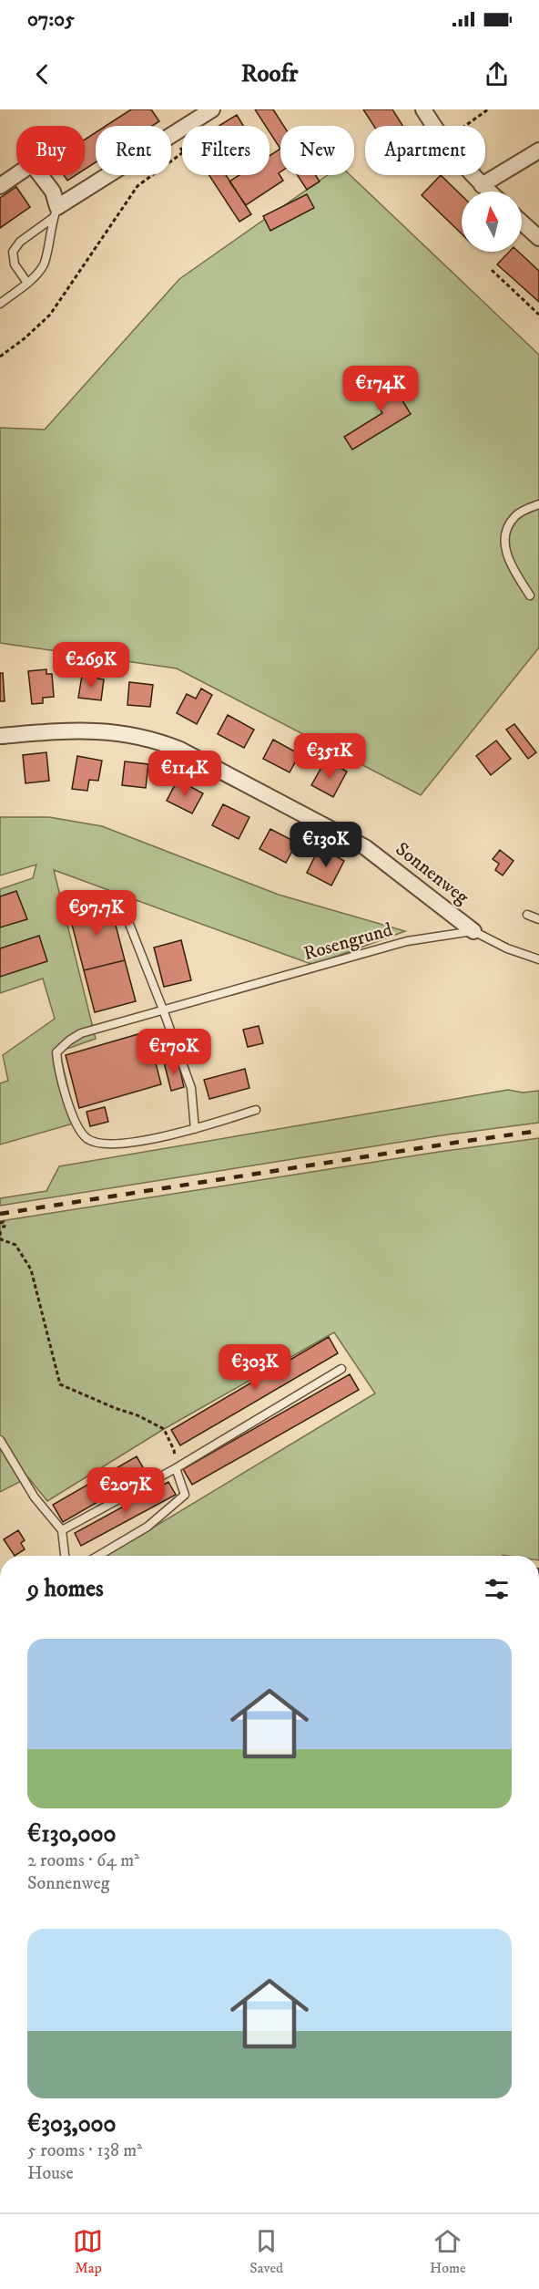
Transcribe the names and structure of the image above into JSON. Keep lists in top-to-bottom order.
{
  "streets": {
    "street": ["Sonnenweg"],
    "lane": ["Rosengrund"]
  },
  "crossings": [
    ["Sonnenweg", "Rosengrund"]
  ],
  "north": "top",
  "page": {
    "status": "07:05",
    "header": "Roofr",
    "chip": [
      "Buy",
      "Rent",
      "Filters",
      "New",
      "Apartment"
    ],
    "price": [
      "€174K",
      "€269K",
      "€351K",
      "€114K",
      "€130K",
      "€97.7K",
      "€170K",
      "€303K",
      "€207K"
    ],
    "heading": "9 homes",
    "list": [
      {
        "name": "€130,000",
        "note": "2 rooms · 64 m² · Sonnenweg"
      },
      {
        "name": "€303,000",
        "note": "5 rooms · 138 m² · House"
      }
    ],
    "tabs": ["Map", "Saved", "Home"]
  }
}
